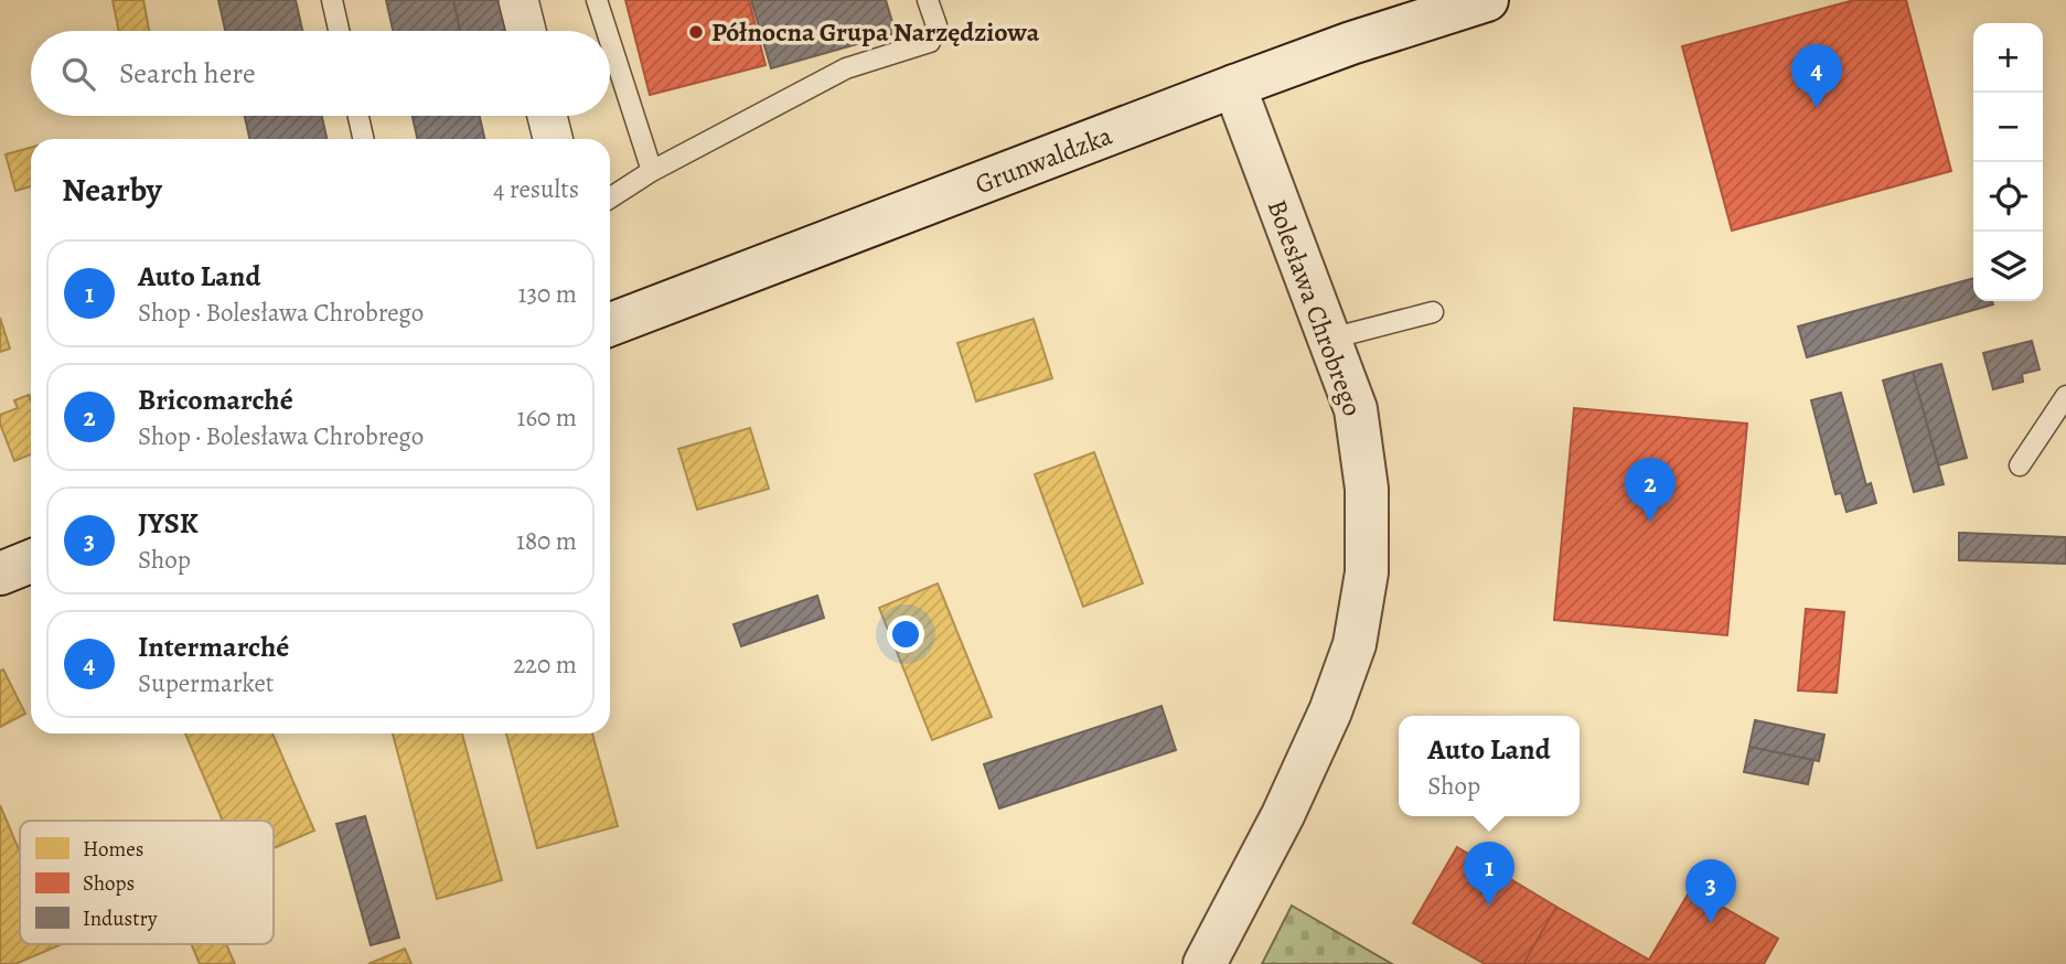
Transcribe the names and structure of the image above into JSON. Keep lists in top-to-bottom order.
{
  "streets": {
    "main road": ["Grunwaldzka", "Bolesława Chrobrego"]
  },
  "crossings": [
    ["Grunwaldzka", "Bolesława Chrobrego"]
  ],
  "places": ["Północna Grupa Narzędziowa"],
  "legend": ["Homes", "Shops", "Industry"],
  "page": {
    "map_buttons": ["+", "−"],
    "search": "Search here",
    "pins": [
      "4",
      "2",
      "1",
      "3"
    ],
    "heading": ["Nearby", "4 results"],
    "list": [
      {
        "mark": "1",
        "name": "Auto Land",
        "note": "Shop · Bolesława Chrobrego",
        "value": "130 m"
      },
      {
        "mark": "2",
        "name": "Bricomarché",
        "note": "Shop · Bolesława Chrobrego",
        "value": "160 m"
      },
      {
        "mark": "3",
        "name": "JYSK",
        "note": "Shop",
        "value": "180 m"
      },
      {
        "mark": "4",
        "name": "Intermarché",
        "note": "Supermarket",
        "value": "220 m"
      }
    ],
    "popup": ["Auto Land", "Shop"]
  }
}
